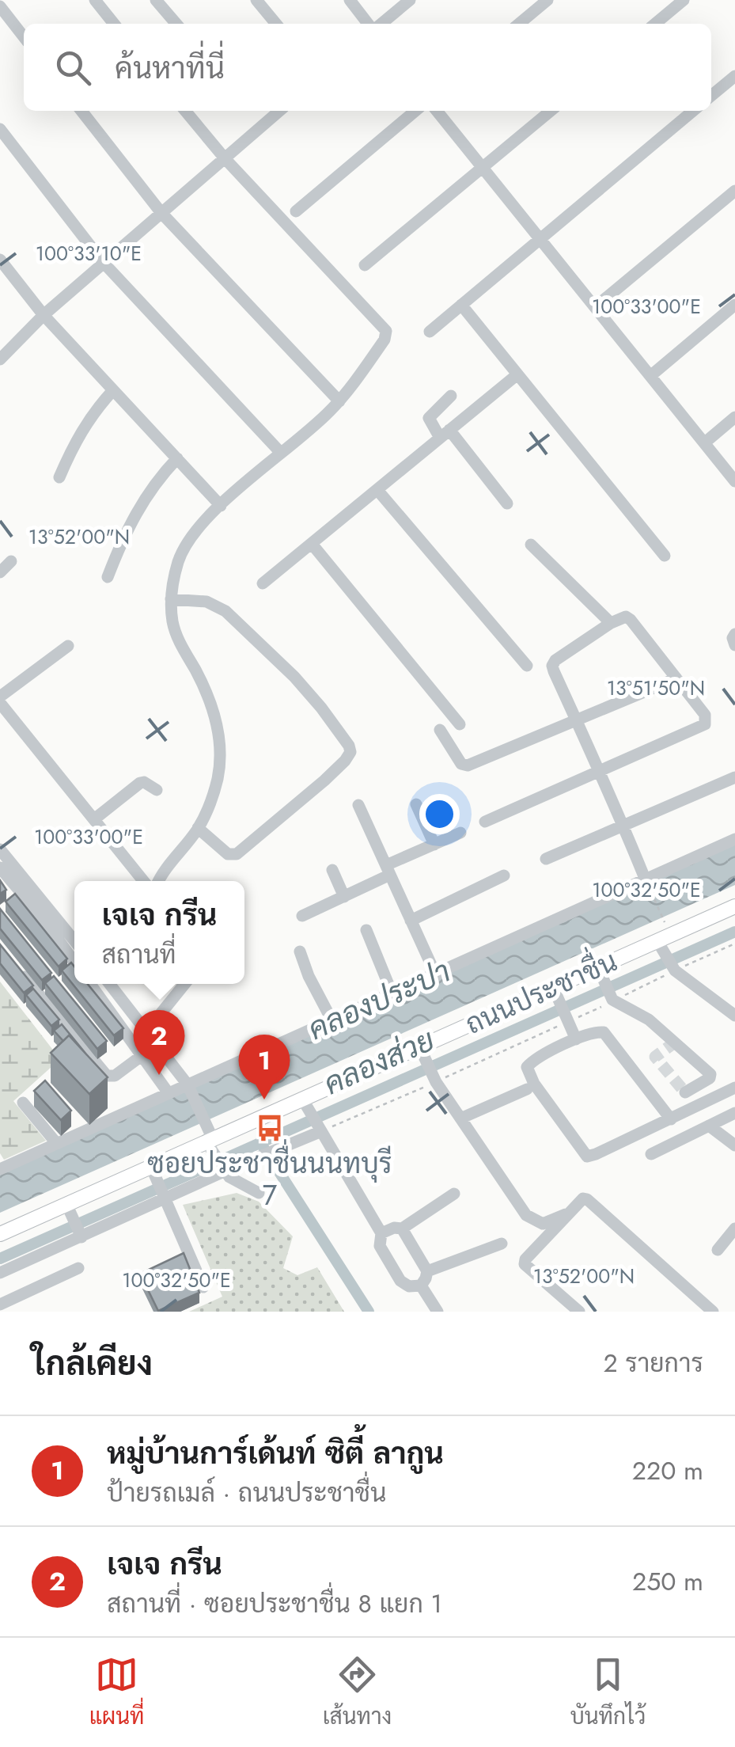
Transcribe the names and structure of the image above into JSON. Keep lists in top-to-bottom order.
{
  "streets": {
    "main road": ["ถนนประชาชื่น"]
  },
  "water": ["คลองประปา", "คลองส่วย"],
  "places": {
    "bus stop": ["ซอยประชาชื่นนนทบุรี 7"]
  },
  "page": {
    "search": "ค้นหาที่นี่",
    "popup": ["เจเจ กรีน", "สถานที่"],
    "pins": ["2", "1"],
    "heading": ["ใกล้เคียง", "2 รายการ"],
    "list": [
      {
        "mark": "1",
        "name": "หมู่บ้านการ์เด้นท์ ซิตี้ ลากูน",
        "note": "ป้ายรถเมล์ · ถนนประชาชื่น",
        "value": "220 m"
      },
      {
        "mark": "2",
        "name": "เจเจ กรีน",
        "note": "สถานที่ · ซอยประชาชื่น 8 แยก 1",
        "value": "250 m"
      }
    ],
    "nav": ["แผนที่", "เส้นทาง", "บันทึกไว้"]
  },
  "coordinates": [
    "100°33'10\"E",
    "100°33'00\"E",
    "13°52'00\"N",
    "13°51'50\"N",
    "100°32'50\"E"
  ]
}
